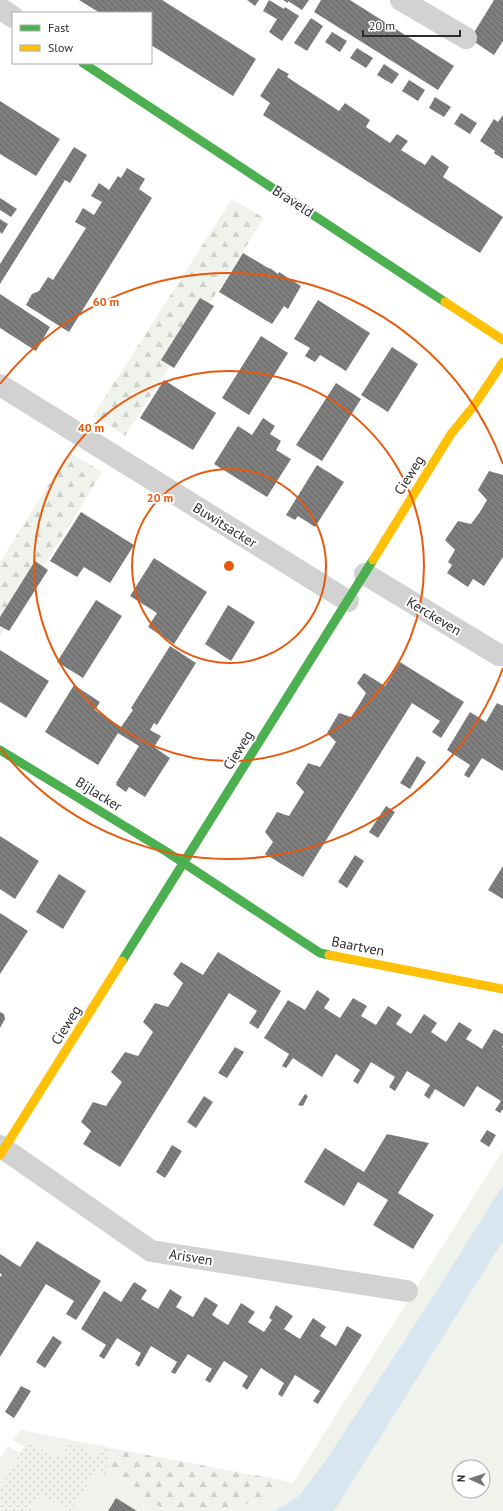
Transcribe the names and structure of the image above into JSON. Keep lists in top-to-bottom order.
{
  "streets": {
    "street": [
      "Braveld",
      "Cieweg",
      "Buwitsacker",
      "Kerckeven",
      "Bijlacker",
      "Baartven",
      "Arisven"
    ]
  },
  "crossings": [
    ["Cieweg", "Buwitsacker"],
    ["Cieweg", "Kerckeven"],
    ["Cieweg", "Bijlacker"],
    ["Cieweg", "Baartven"],
    ["Cieweg", "Arisven"],
    ["Bijlacker", "Baartven"]
  ],
  "legend": ["Fast", "Slow"],
  "scale_bar": "20 m",
  "north": "left",
  "rings": ["60 m", "40 m", "20 m"]
}
